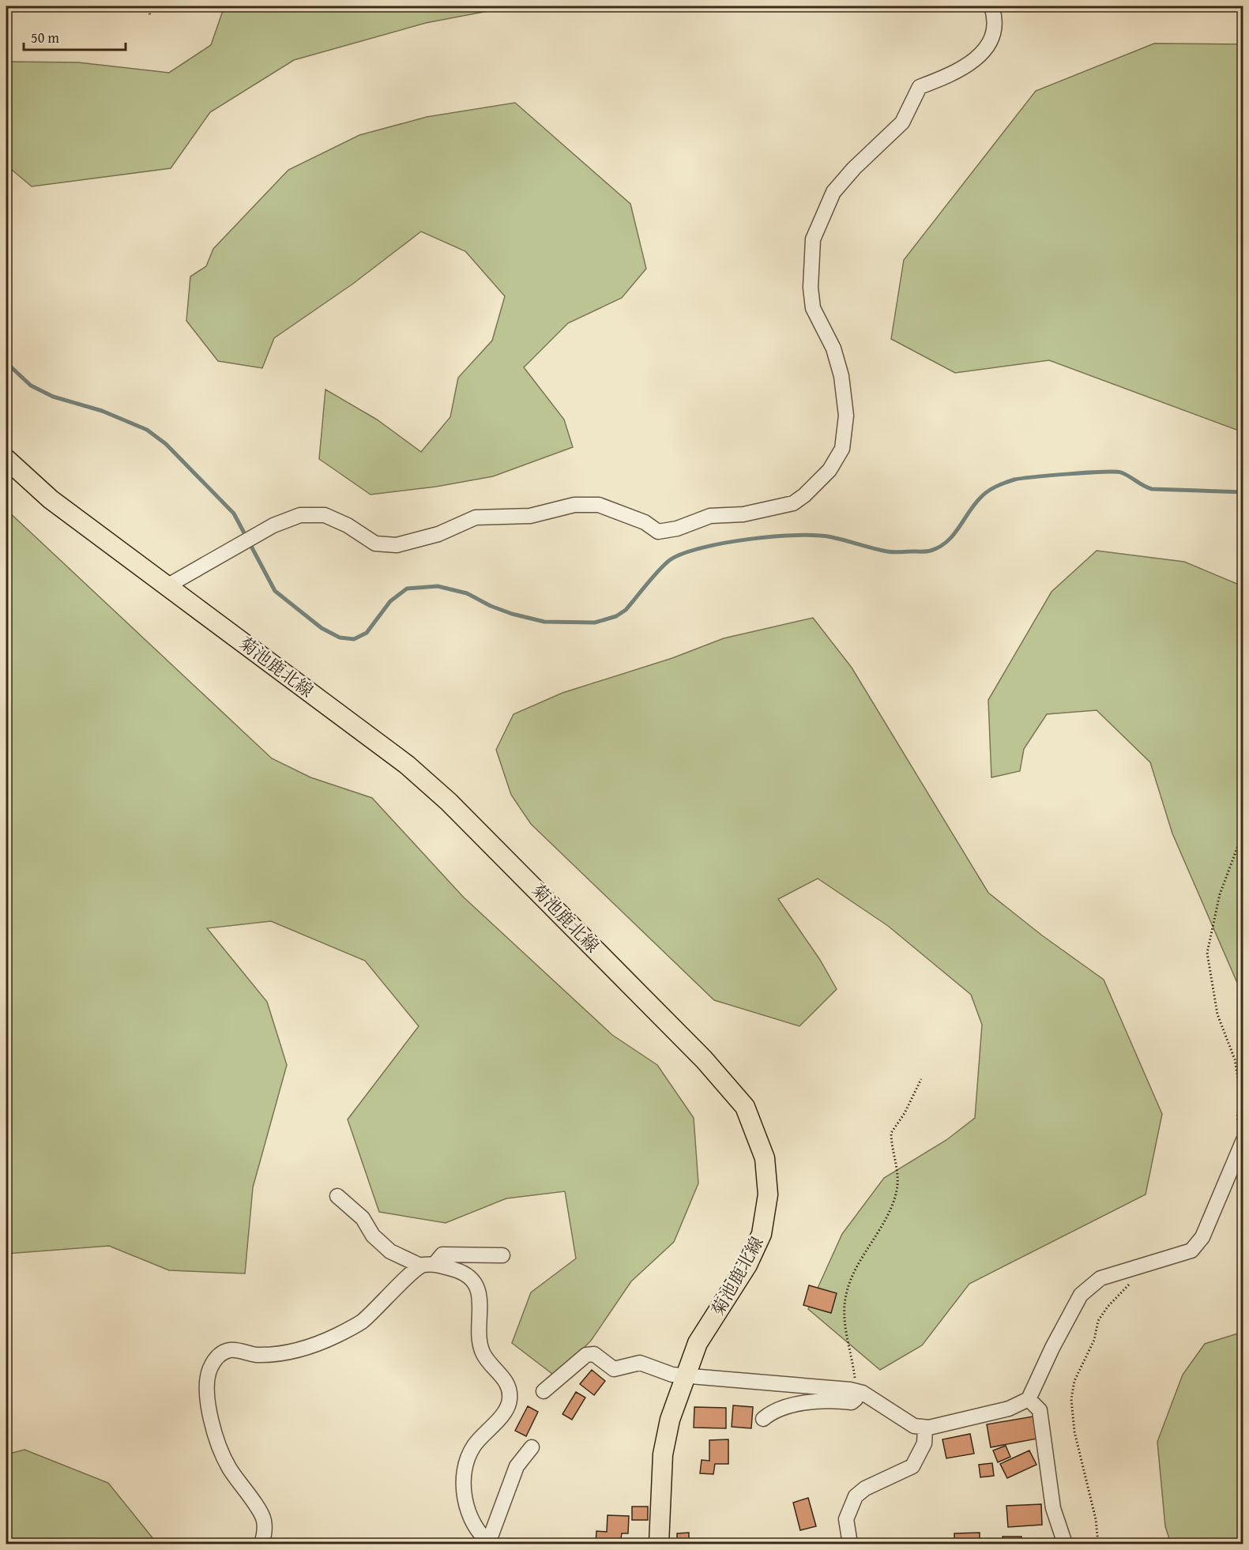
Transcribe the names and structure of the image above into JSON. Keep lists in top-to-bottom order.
{
  "streets": {
    "main road": ["菊池鹿北線"]
  },
  "scale_bar": "50 m"
}
